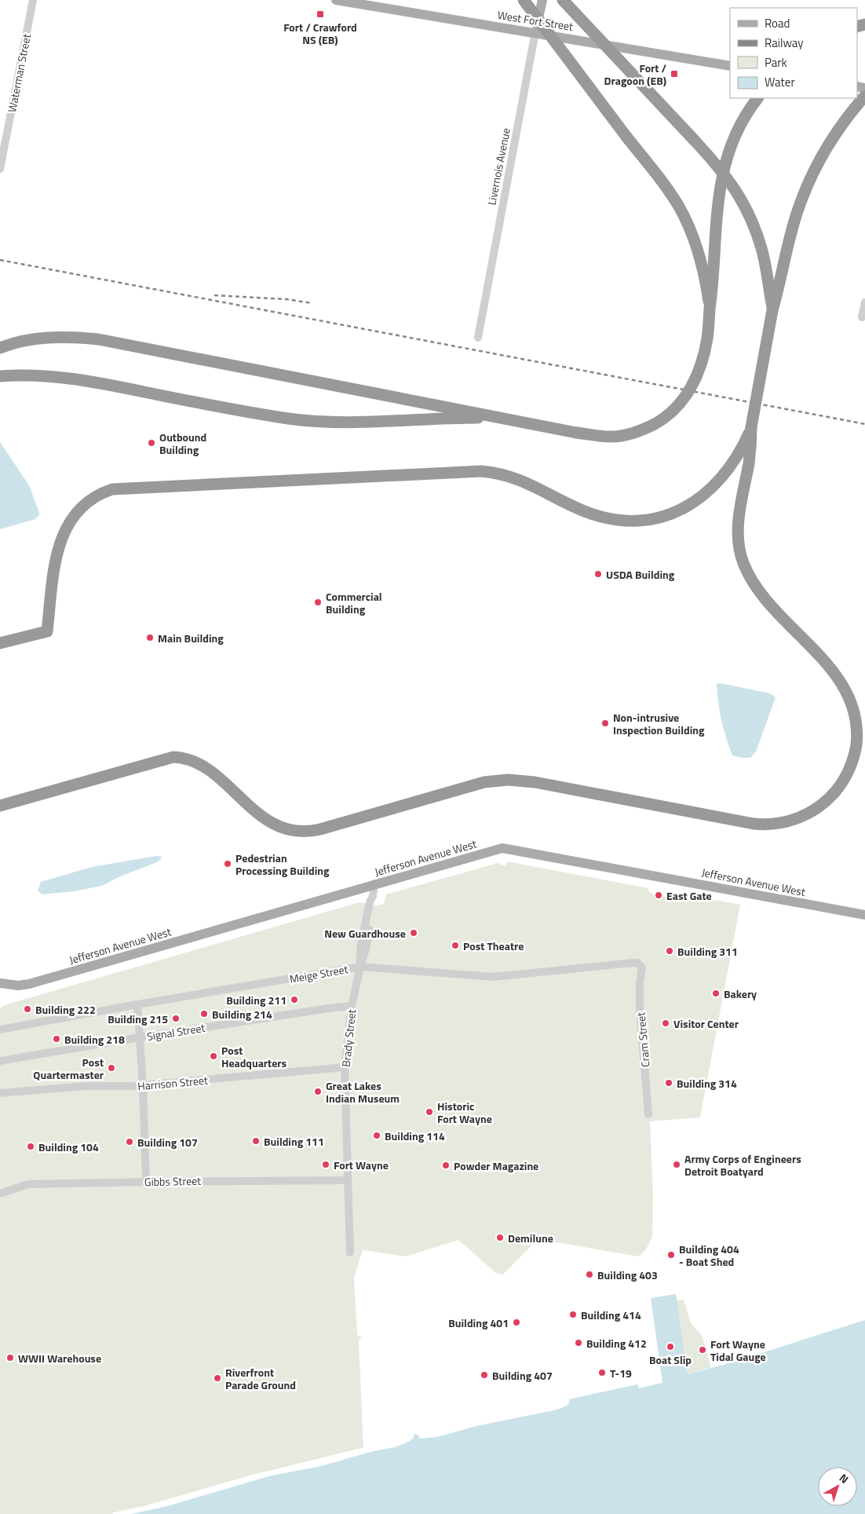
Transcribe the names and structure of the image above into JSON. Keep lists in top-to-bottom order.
{
  "streets": {
    "main road": ["West Fort Street", "Livernois Avenue", "Jefferson Avenue West"],
    "street": [
      "Waterman Street",
      "Meige Street",
      "Signal Street",
      "Brady Street",
      "Cram Street",
      "Harrison Street",
      "Gibbs Street"
    ]
  },
  "crossings": [
    ["West Fort Street", "Livernois Avenue"],
    ["Jefferson Avenue West", "Brady Street"],
    ["Meige Street", "Brady Street"],
    ["Meige Street", "Cram Street"],
    ["Signal Street", "Brady Street"],
    ["Brady Street", "Harrison Street"],
    ["Brady Street", "Gibbs Street"]
  ],
  "places": {
    "transit": ["Fort / Crawford NS (EB)", "Fort / Dragoon (EB)"],
    "other": [
      "Outbound Building",
      "USDA Building",
      "Commercial Building",
      "Main Building",
      "Non-intrusive Inspection Building",
      "Pedestrian Processing Building",
      "East Gate",
      "New Guardhouse",
      "Post Theatre",
      "Building 311",
      "Bakery",
      "Building 211",
      "Building 222",
      "Building 214",
      "Building 215",
      "Visitor Center",
      "Building 218",
      "Post Headquarters",
      "Post Quartermaster",
      "Building 314",
      "Great Lakes Indian Museum",
      "Historic Fort Wayne",
      "Building 114",
      "Building 111",
      "Building 107",
      "Building 104",
      "Fort Wayne",
      "Army Corps of Engineers Detroit Boatyard",
      "Powder Magazine",
      "Demilune",
      "Building 404 - Boat Shed",
      "Building 403",
      "Building 414",
      "Building 401",
      "Building 412",
      "Boat Slip",
      "Fort Wayne Tidal Gauge",
      "WWII Warehouse",
      "T-19",
      "Building 407",
      "Riverfront Parade Ground"
    ]
  },
  "legend": [
    "Road",
    "Railway",
    "Park",
    "Water"
  ],
  "north": "top right"
}
